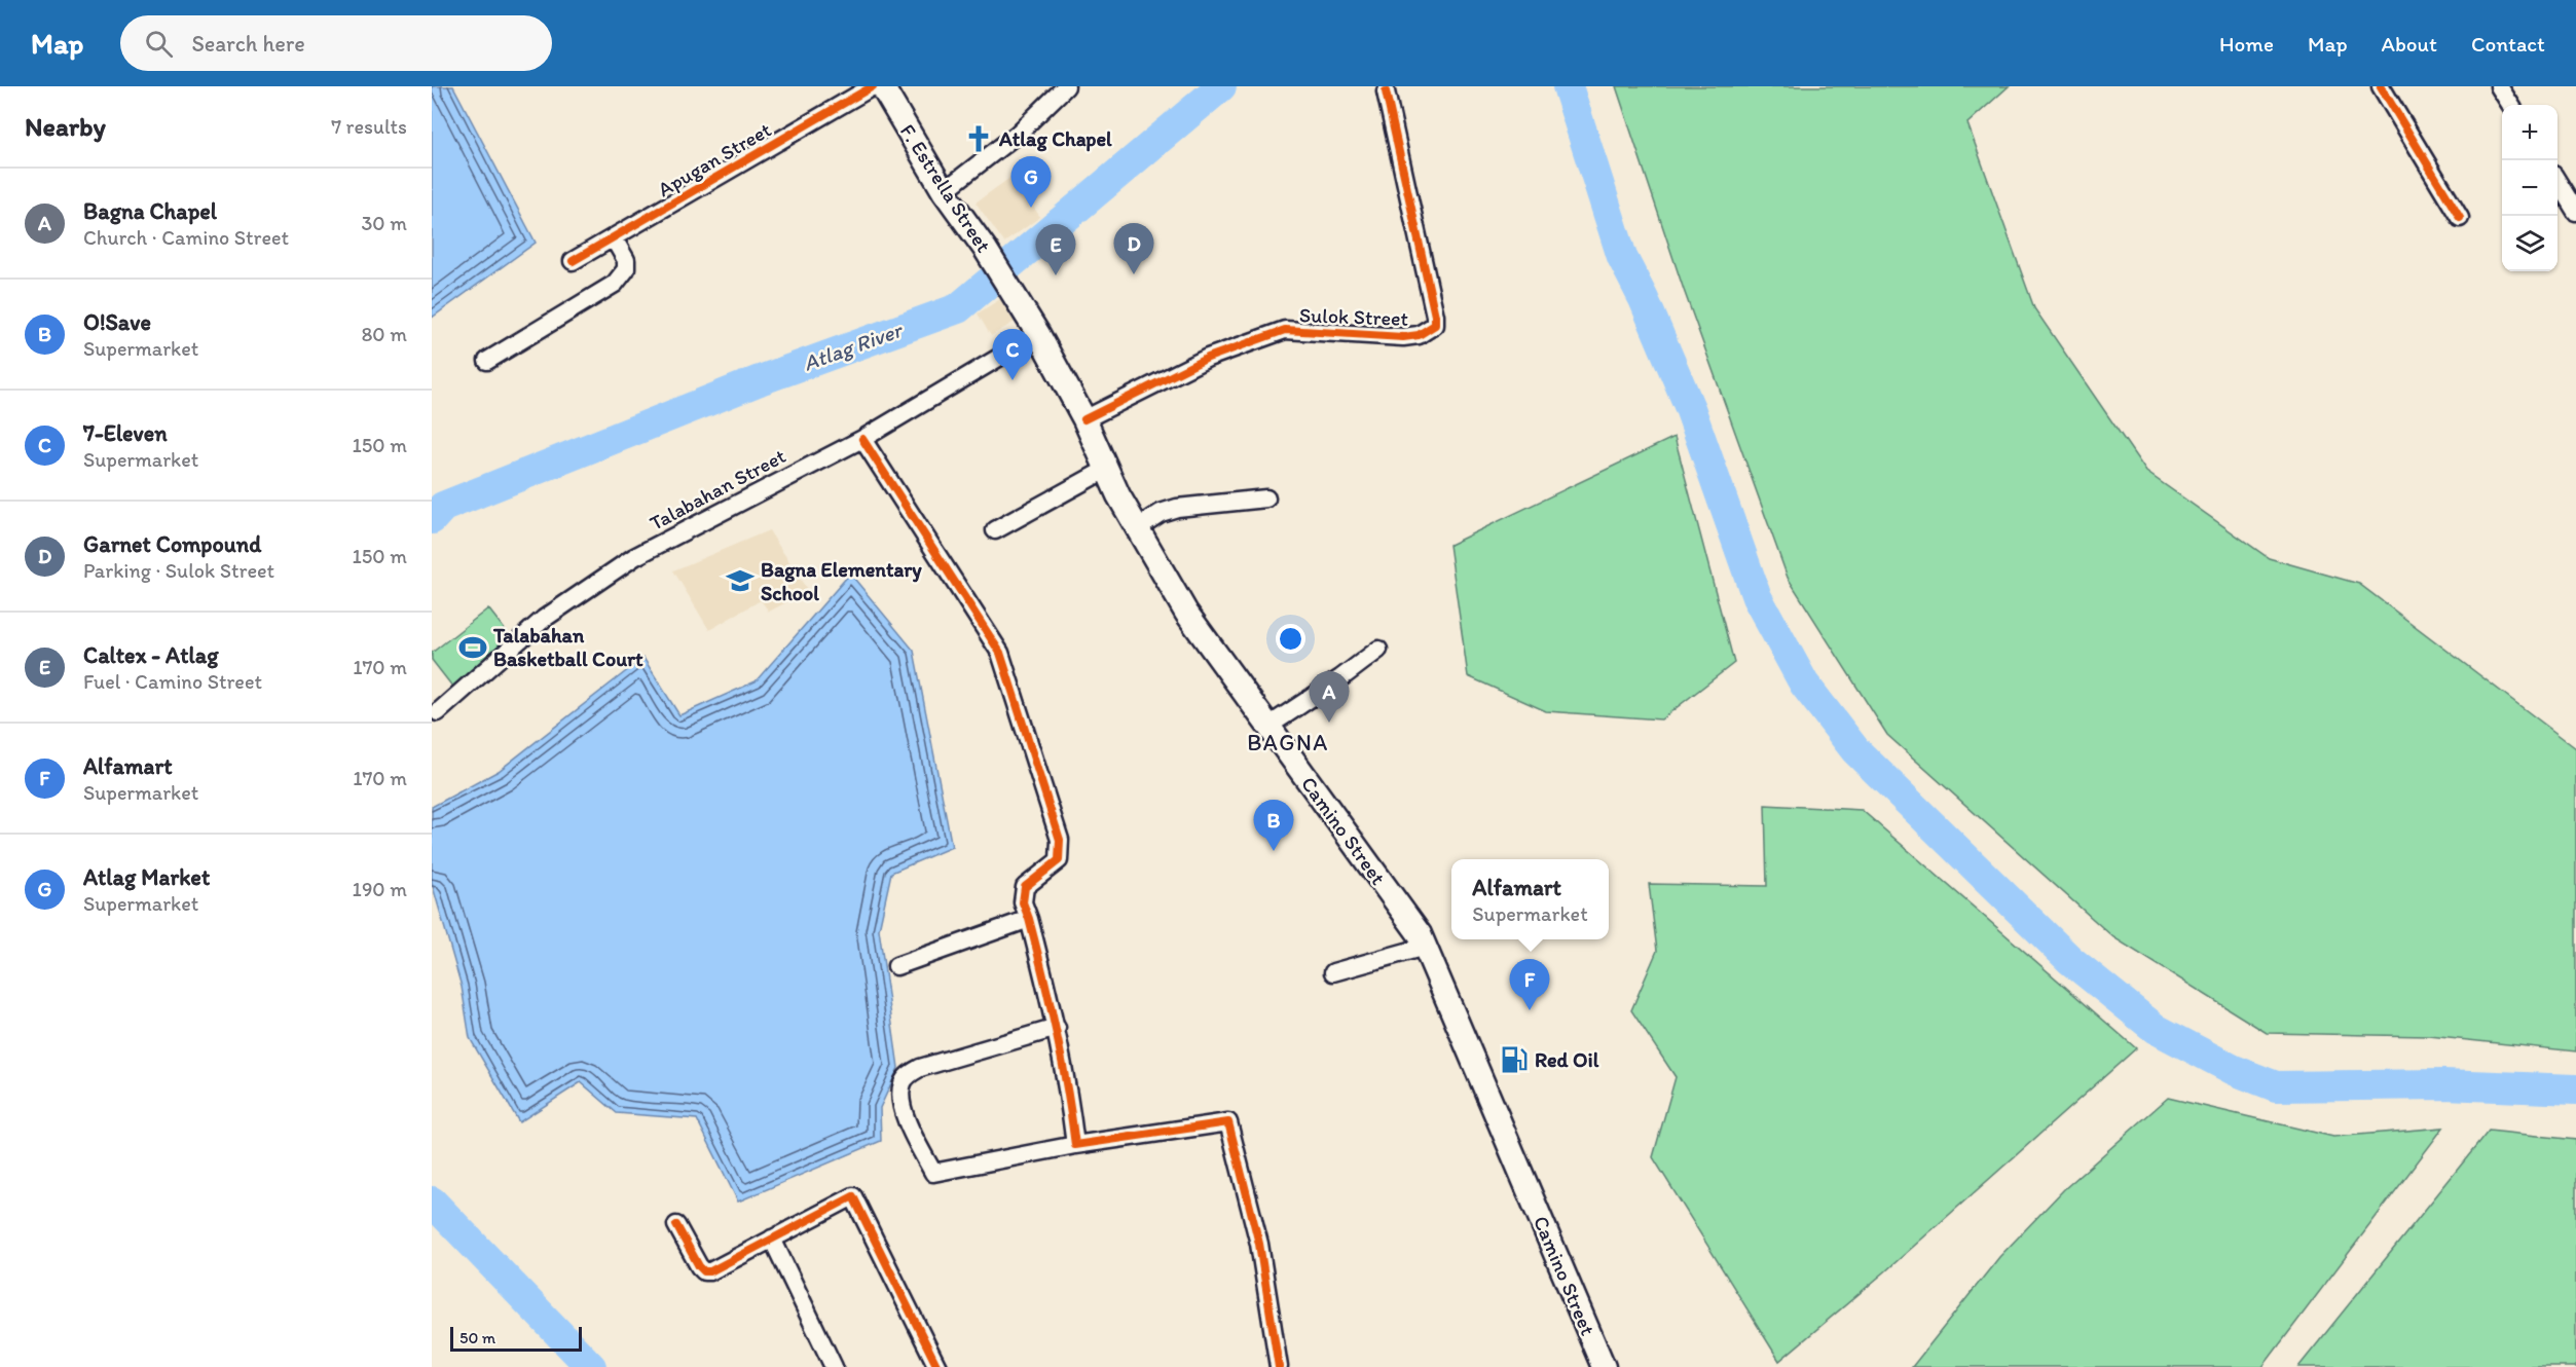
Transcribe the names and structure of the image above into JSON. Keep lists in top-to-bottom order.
{
  "streets": {
    "main road": ["F. Estrella Street", "Camino Street"],
    "street": ["Apugan Street", "Sulok Street", "Talabahan Street"]
  },
  "crossings": [
    ["F. Estrella Street", "Camino Street"],
    ["Sulok Street", "Camino Street"],
    ["Talabahan Street", "Camino Street"]
  ],
  "districts": ["BAGNA"],
  "water": ["Atlag River"],
  "places": {
    "church": ["Atlag Chapel"],
    "school or university": ["Bagna Elementary School"],
    "sports": ["Talabahan Basketball Court"],
    "fuel station": ["Red Oil"]
  },
  "scale_bar": "50 m",
  "page": {
    "header": "Map",
    "search": "Search here",
    "nav": [
      "Home",
      "Map",
      "About",
      "Contact"
    ],
    "heading": ["Nearby", "7 results"],
    "map_buttons": ["+", "−"],
    "pins": [
      "G",
      "D",
      "E",
      "C",
      "A",
      "B",
      "F"
    ],
    "list": [
      {
        "mark": "A",
        "name": "Bagna Chapel",
        "note": "Church · Camino Street",
        "value": "30 m"
      },
      {
        "mark": "B",
        "name": "O!Save",
        "note": "Supermarket",
        "value": "80 m"
      },
      {
        "mark": "C",
        "name": "7-Eleven",
        "note": "Supermarket",
        "value": "150 m"
      },
      {
        "mark": "D",
        "name": "Garnet Compound",
        "note": "Parking · Sulok Street",
        "value": "150 m"
      },
      {
        "mark": "E",
        "name": "Caltex - Atlag",
        "note": "Fuel · Camino Street",
        "value": "170 m"
      },
      {
        "mark": "F",
        "name": "Alfamart",
        "note": "Supermarket",
        "value": "170 m"
      },
      {
        "mark": "G",
        "name": "Atlag Market",
        "note": "Supermarket",
        "value": "190 m"
      }
    ],
    "popup": ["Alfamart", "Supermarket"],
    "scale": "50 m"
  }
}
